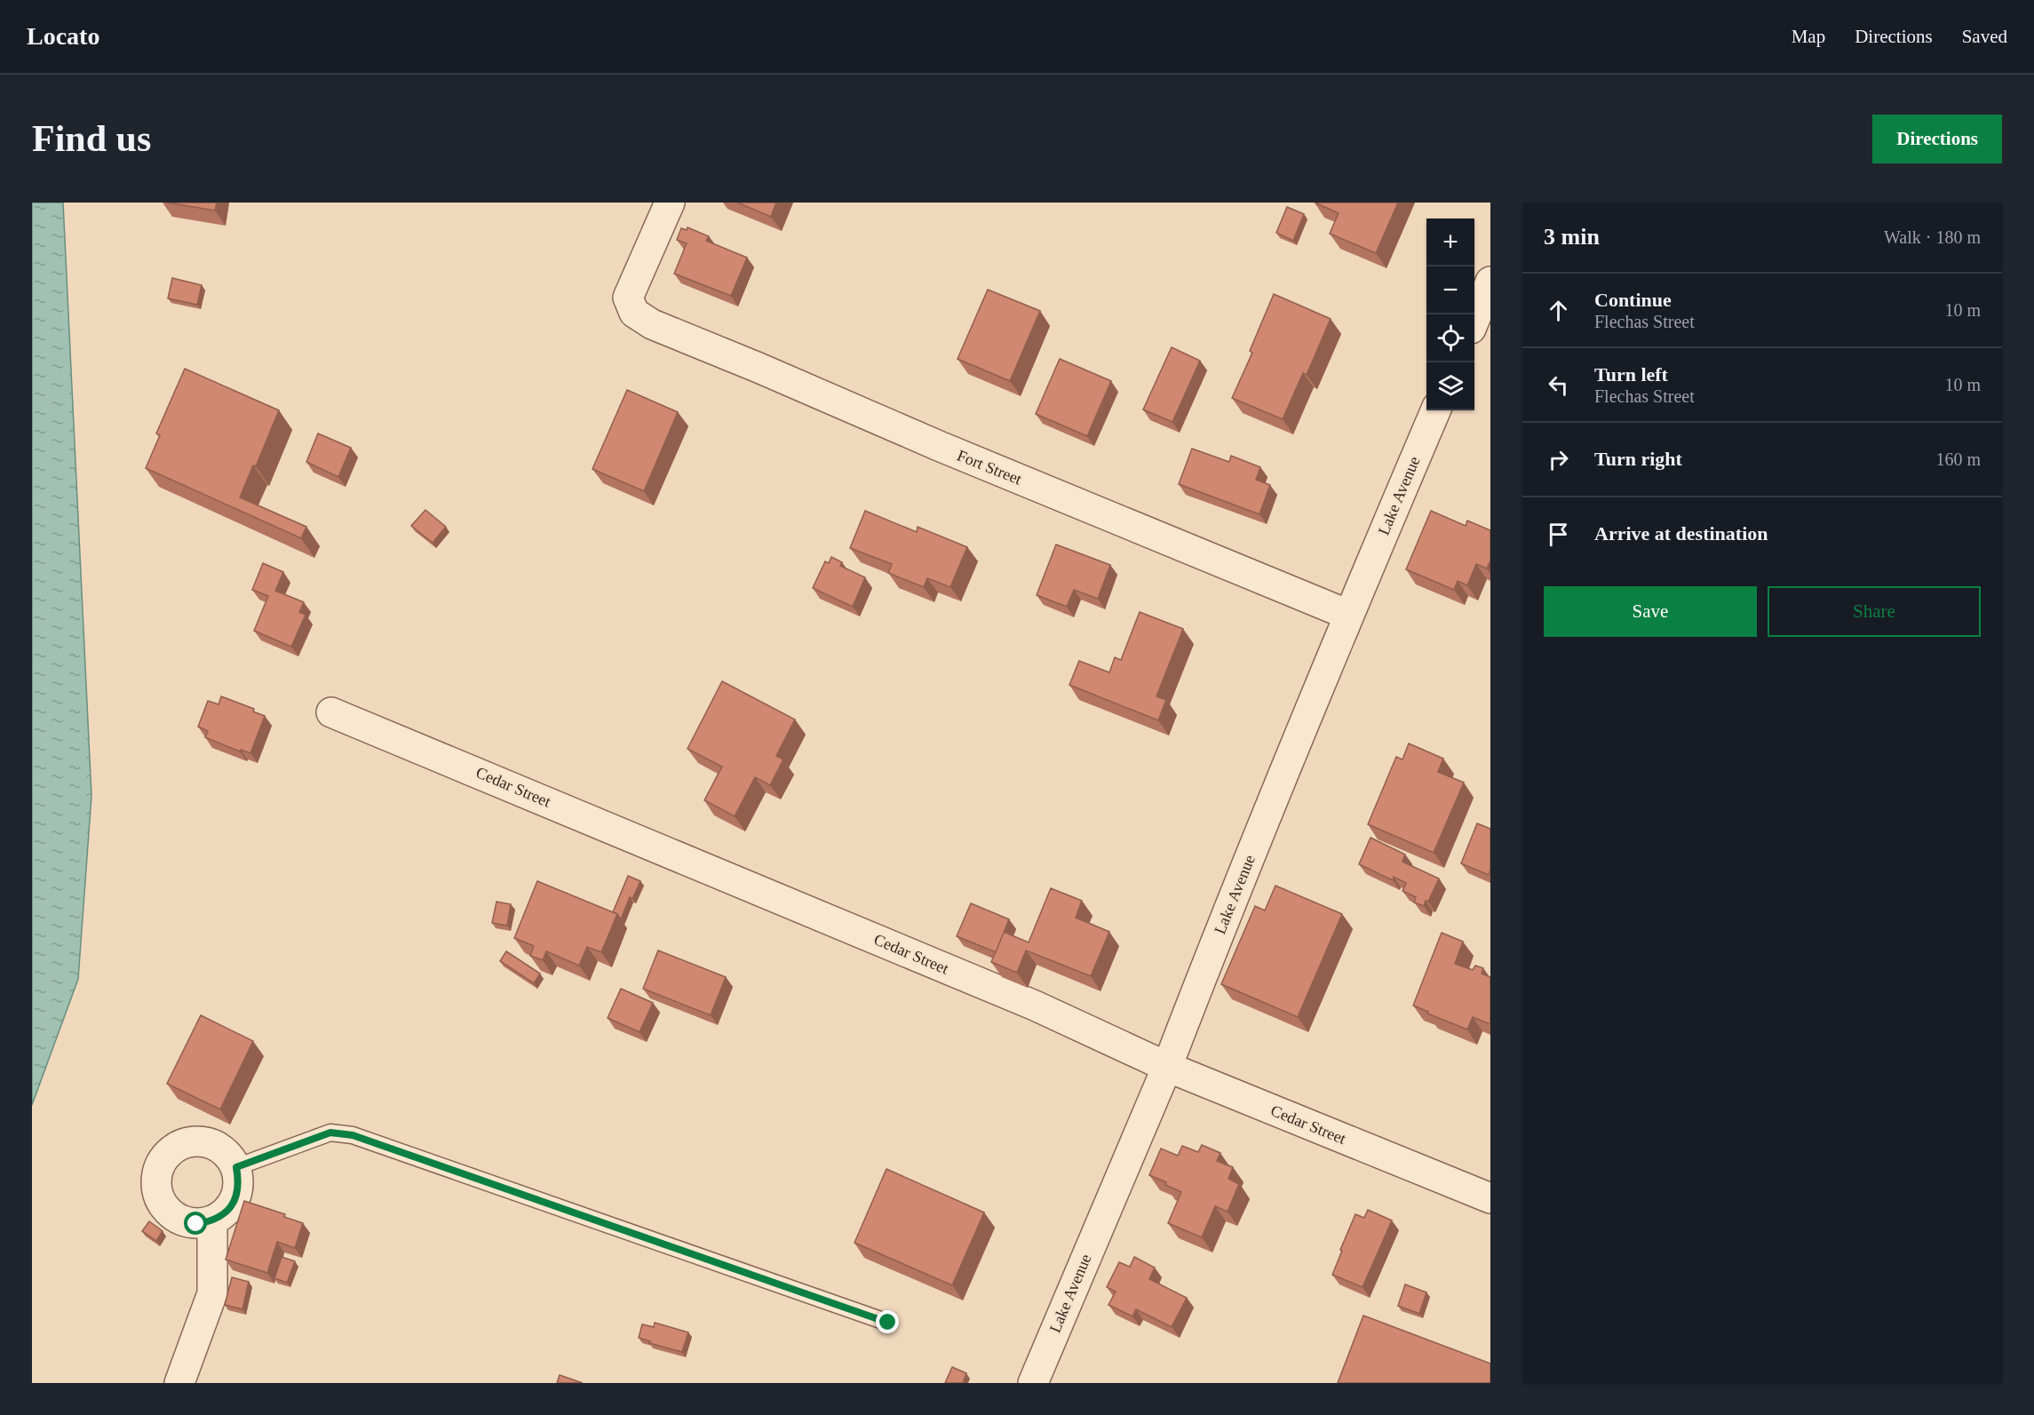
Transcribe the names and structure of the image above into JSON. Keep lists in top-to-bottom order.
{
  "streets": {
    "street": ["Fort Street", "Lake Avenue", "Cedar Street"]
  },
  "crossings": [
    ["Fort Street", "Lake Avenue"],
    ["Lake Avenue", "Cedar Street"]
  ],
  "page": {
    "header": "Locato",
    "nav": ["Map", "Directions", "Saved"],
    "buttons": [
      "Directions",
      ["Save", "Share"]
    ],
    "title": "Find us",
    "heading": ["3 min", "Walk · 180 m"],
    "map_buttons": ["+", "−"],
    "list": [
      ["Continue", "Flechas Street", "10 m"],
      ["Turn left", "Flechas Street", "10 m"],
      ["Turn right", "160 m"],
      "Arrive at destination"
    ]
  }
}
